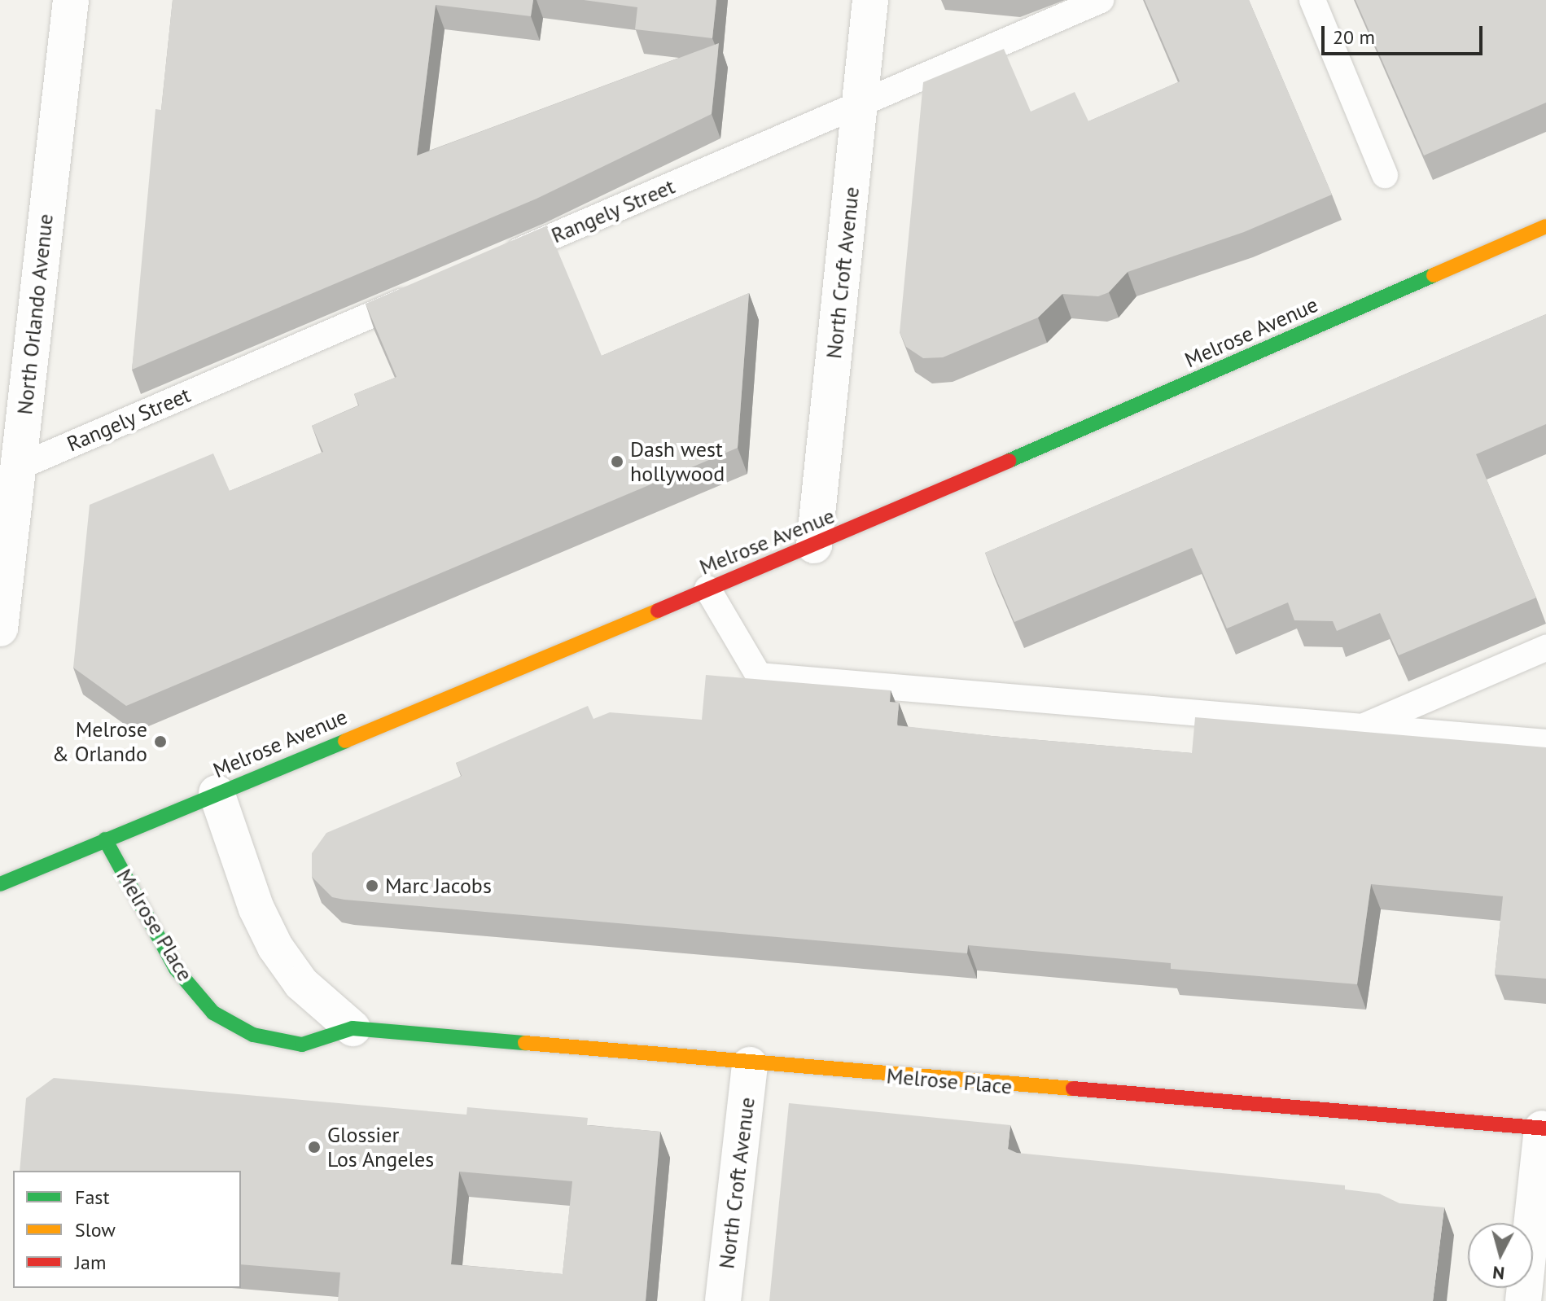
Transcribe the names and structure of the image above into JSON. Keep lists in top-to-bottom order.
{
  "streets": {
    "main road": ["Melrose Avenue", "Melrose Place"],
    "street": ["North Croft Avenue", "North Orlando Avenue"],
    "lane": ["Rangely Street"]
  },
  "crossings": [
    ["Rangely Street", "North Croft Avenue"],
    ["Rangely Street", "North Orlando Avenue"],
    ["North Croft Avenue", "Melrose Avenue"],
    ["North Croft Avenue", "Melrose Place"],
    ["Melrose Avenue", "Melrose Place"]
  ],
  "places": [
    "Dash west hollywood",
    "Melrose & Orlando",
    "Marc Jacobs",
    "Glossier Los Angeles"
  ],
  "legend": ["Fast", "Slow", "Jam"],
  "scale_bar": "20 m",
  "north": "bottom"
}
